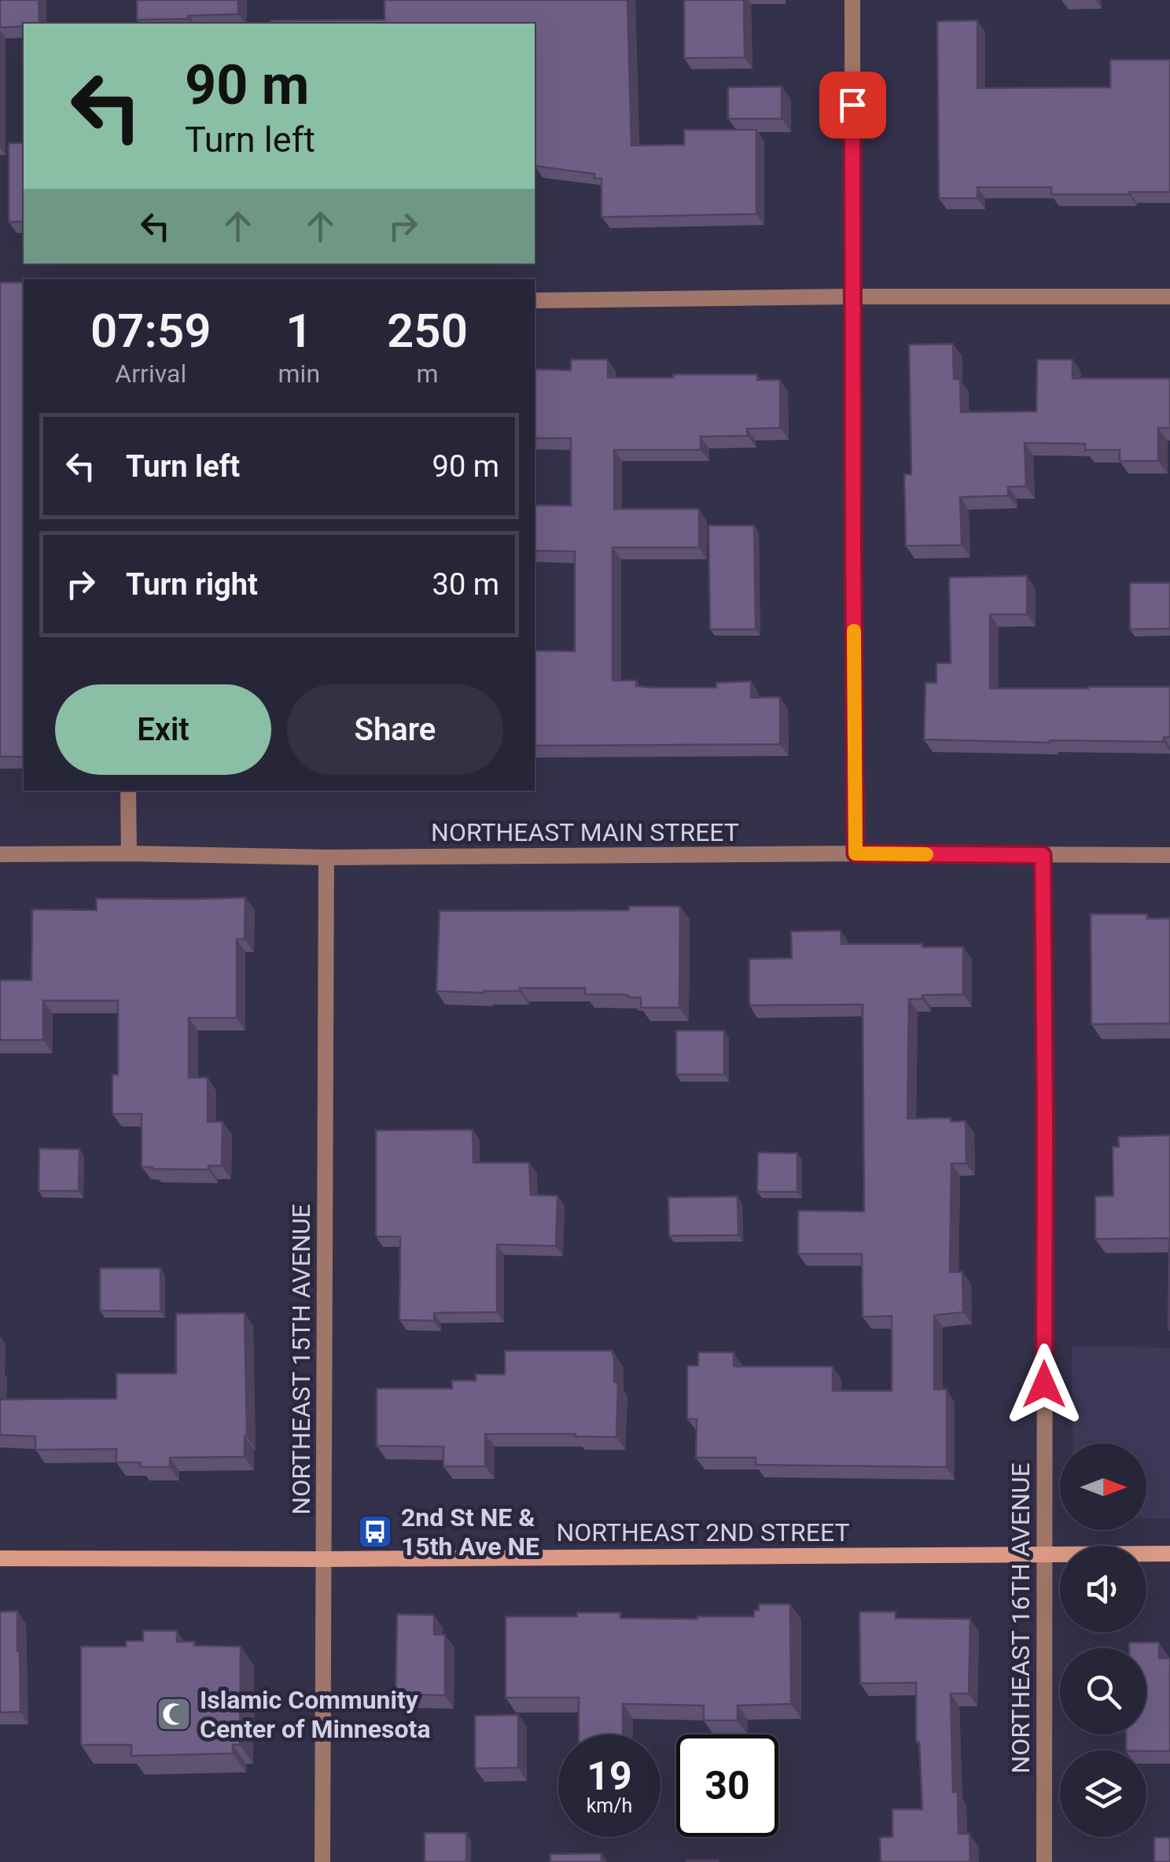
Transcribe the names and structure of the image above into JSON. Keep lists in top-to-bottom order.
{
  "streets": {
    "street": [
      "NORTHEAST MAIN STREET",
      "NORTHEAST 15TH AVENUE",
      "NORTHEAST 2ND STREET",
      "NORTHEAST 16TH AVENUE"
    ]
  },
  "crossings": [
    ["NORTHEAST MAIN STREET", "NORTHEAST 15TH AVENUE"],
    ["NORTHEAST MAIN STREET", "NORTHEAST 16TH AVENUE"],
    ["NORTHEAST 15TH AVENUE", "NORTHEAST 2ND STREET"],
    ["NORTHEAST 2ND STREET", "NORTHEAST 16TH AVENUE"]
  ],
  "places": {
    "bus stop": ["2nd St NE & 15th Ave NE"],
    "mosque": ["Islamic Community Center of Minnesota"]
  },
  "north": "right",
  "page": {
    "turn": ["90 m", "Turn left"],
    "eta": [
      "07:59",
      "Arrival",
      "1",
      "min",
      "250",
      "m"
    ],
    "list": [
      {
        "name": "Turn left",
        "value": "90 m"
      },
      {
        "name": "Turn right",
        "value": "30 m"
      }
    ],
    "buttons": ["Exit", "Share"],
    "speed": "19 km/h",
    "limit": "30"
  }
}
